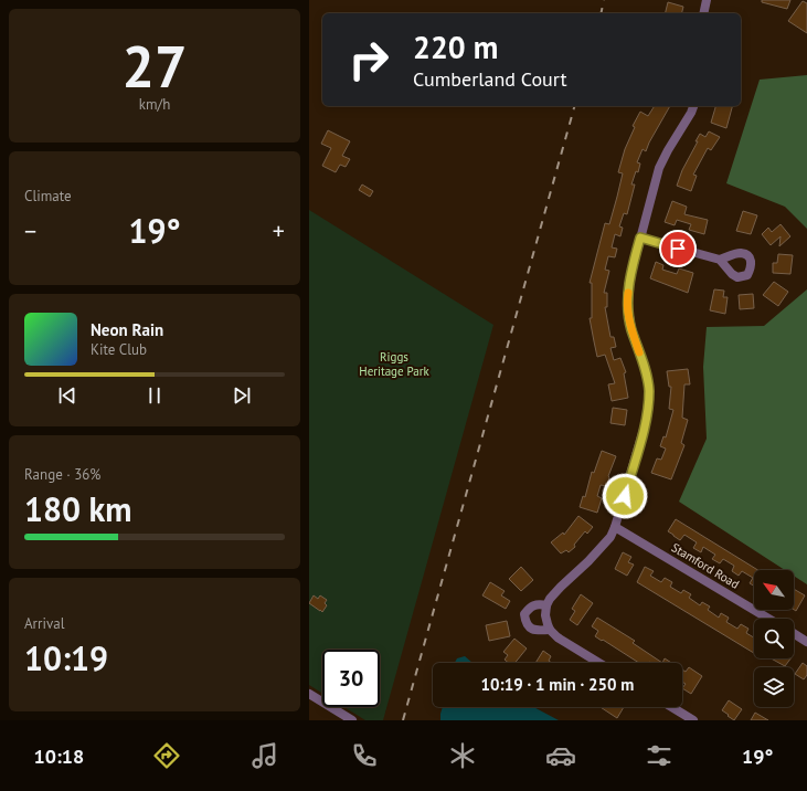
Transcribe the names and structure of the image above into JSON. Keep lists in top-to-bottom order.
{
  "streets": {
    "street": ["Stamford Road"]
  },
  "parks": ["Riggs Heritage Park"],
  "north": "top left",
  "page": {
    "tile": [
      ["27", "km/h"],
      "Climate",
      ["Range · 36%", "180 km"],
      ["Arrival", "10:19"]
    ],
    "turn": ["220 m", "Cumberland Court"],
    "heat": ["−", "19°", "+"],
    "song": ["Neon Rain", "Kite Club"],
    "limit": "30",
    "trip": "10:19 · 1 min · 250 m",
    "tabs": ["10:18", "19°"]
  }
}
